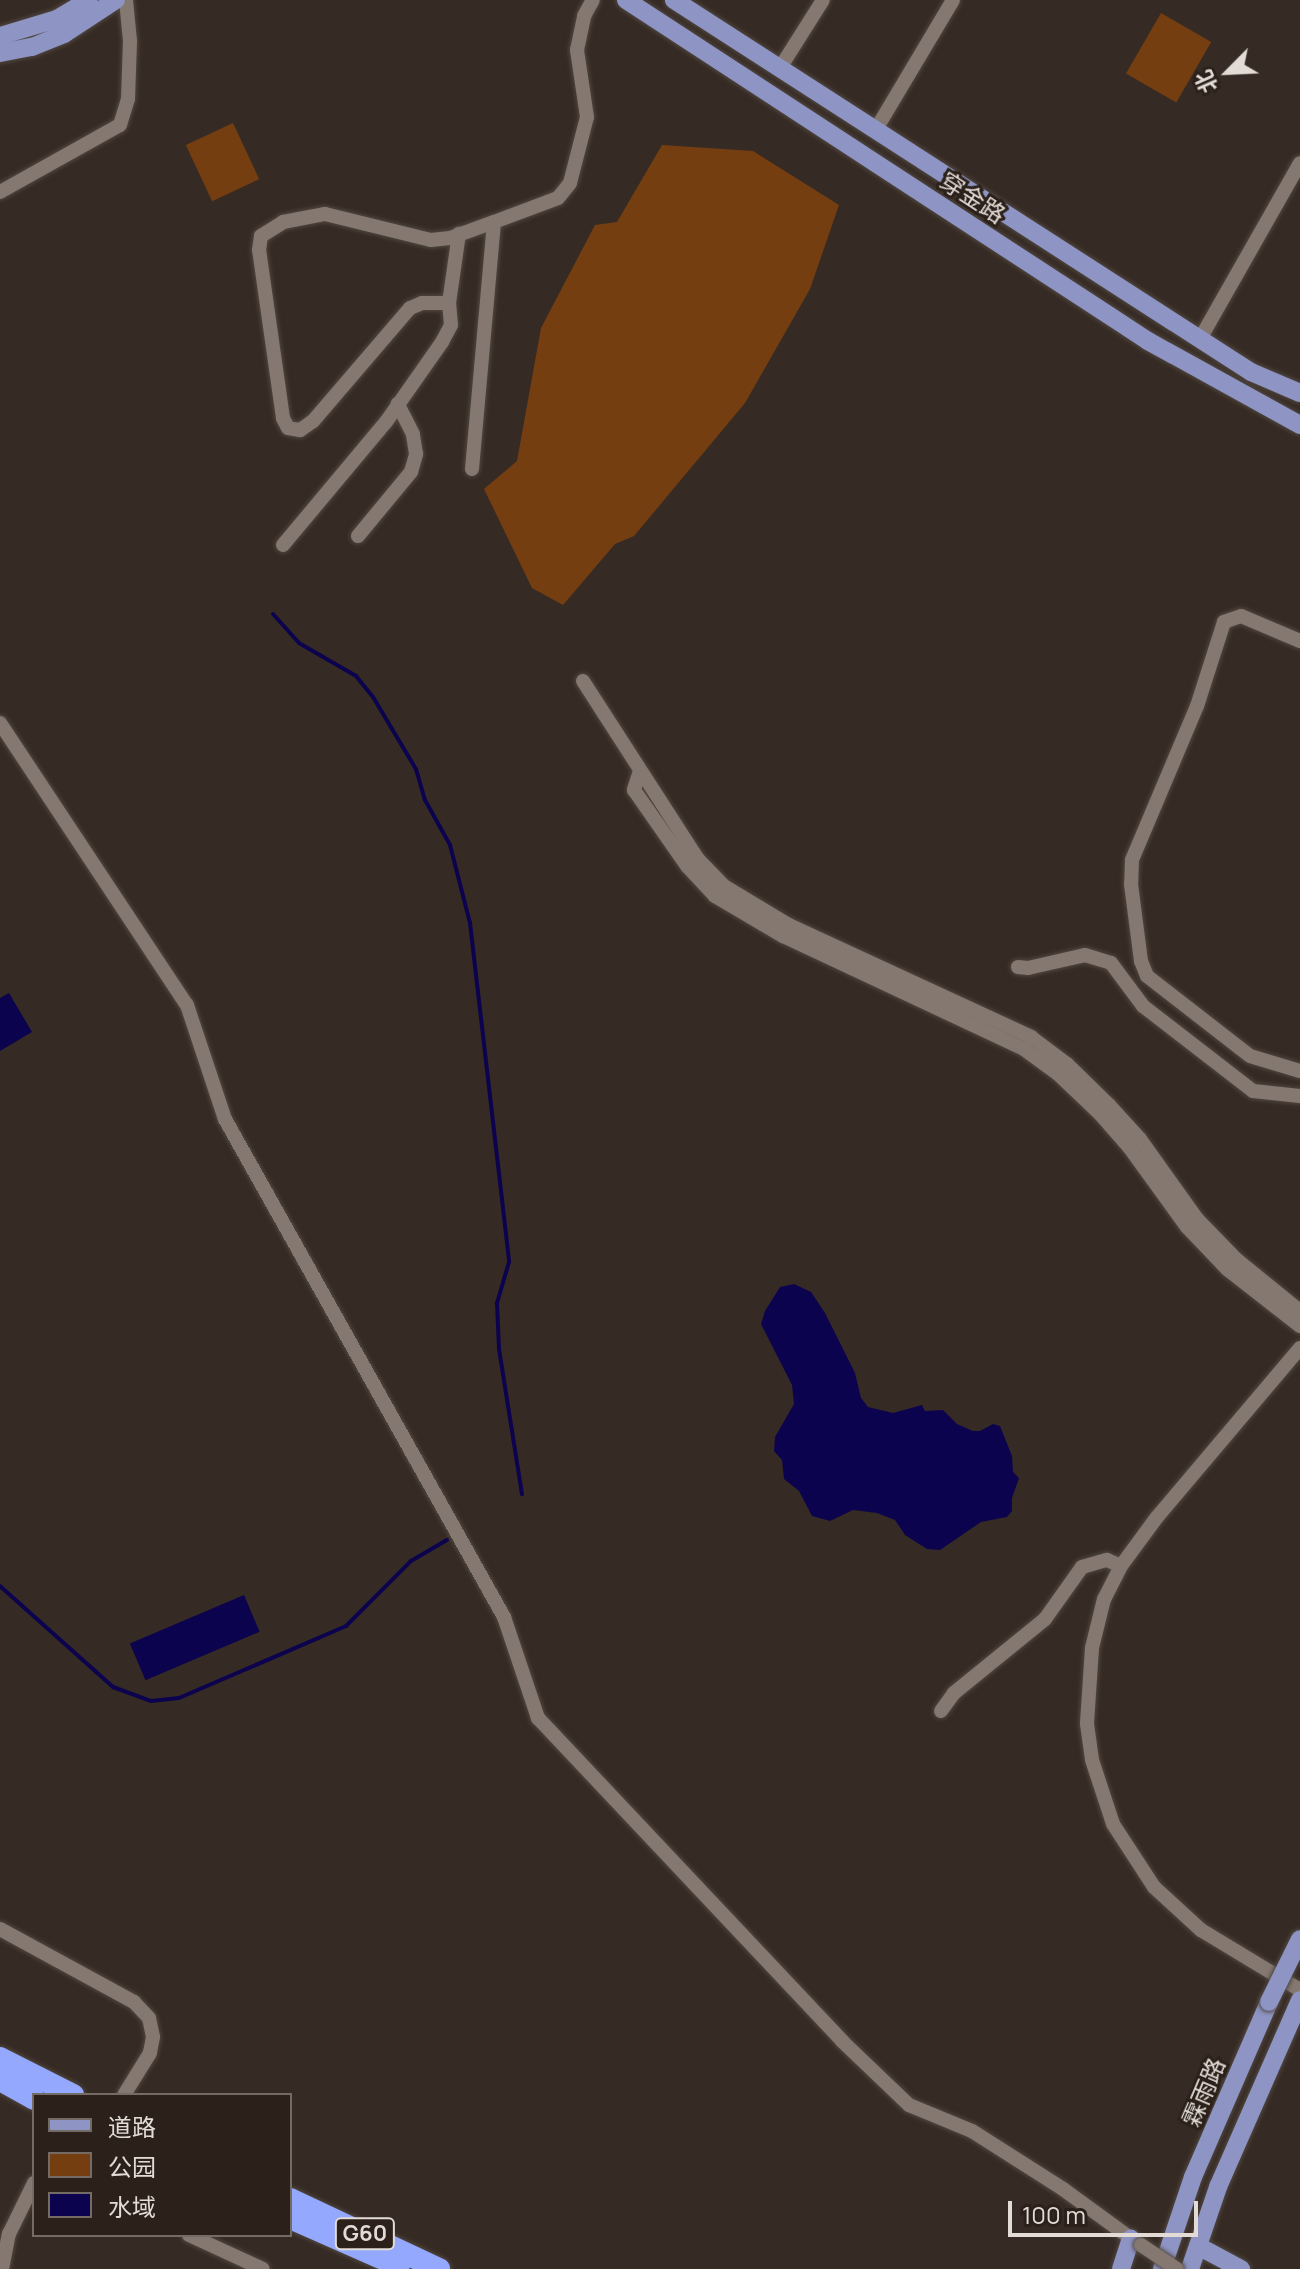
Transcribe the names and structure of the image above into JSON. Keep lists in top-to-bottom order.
{
  "streets": {
    "highway": ["G60"],
    "main road": ["穿金路", "霖雨路"]
  },
  "legend": ["道路", "公园", "水域"],
  "scale_bar": "100 m",
  "north": "bottom left"
}
